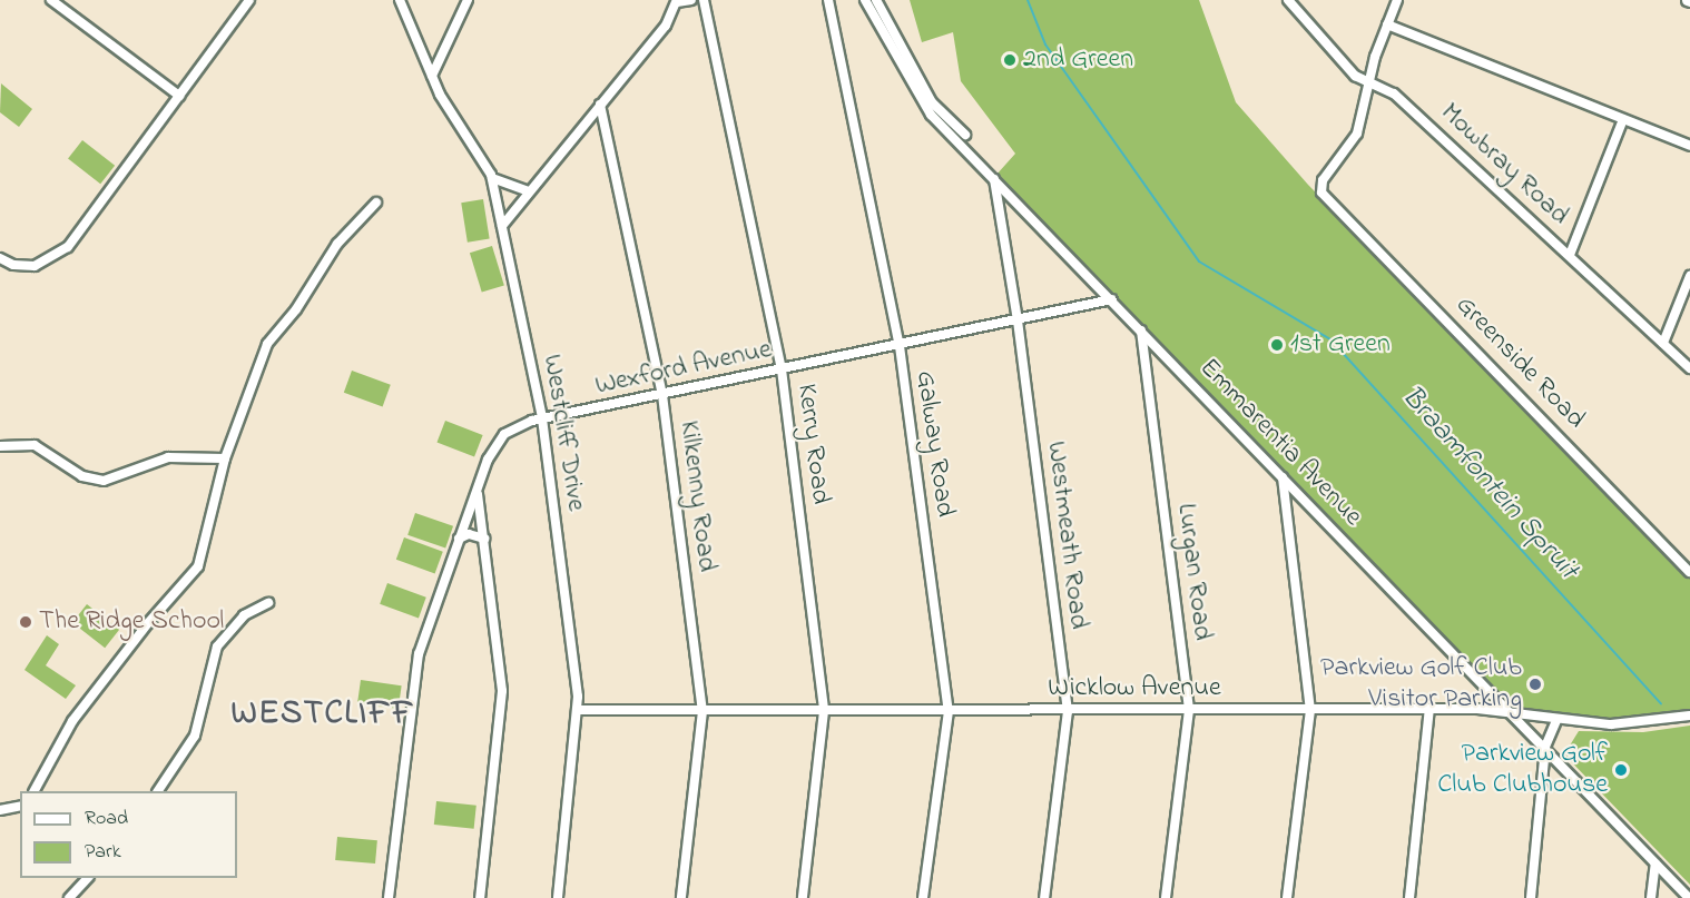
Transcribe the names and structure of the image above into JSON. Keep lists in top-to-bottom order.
{
  "streets": {
    "street": [
      "Mowbray Road",
      "Greenside Road",
      "Wexford Avenue",
      "Westcliff Drive",
      "Emmarentia Avenue",
      "Kerry Road",
      "Galway Road",
      "Kilkenny Road",
      "Westmeath Road",
      "Lurgan Road",
      "Wicklow Avenue"
    ]
  },
  "crossings": [
    ["Mowbray Road", "Greenside Road"],
    ["Wexford Avenue", "Westcliff Drive"],
    ["Wexford Avenue", "Emmarentia Avenue"],
    ["Wexford Avenue", "Kerry Road"],
    ["Wexford Avenue", "Galway Road"],
    ["Wexford Avenue", "Kilkenny Road"],
    ["Wexford Avenue", "Westmeath Road"],
    ["Westcliff Drive", "Wicklow Avenue"],
    ["Emmarentia Avenue", "Westmeath Road"],
    ["Emmarentia Avenue", "Lurgan Road"],
    ["Emmarentia Avenue", "Wicklow Avenue"],
    ["Kerry Road", "Wicklow Avenue"],
    ["Galway Road", "Wicklow Avenue"],
    ["Kilkenny Road", "Wicklow Avenue"],
    ["Westmeath Road", "Wicklow Avenue"],
    ["Lurgan Road", "Wicklow Avenue"]
  ],
  "districts": ["WESTCLIFF"],
  "water": ["Braamfontein Spruit"],
  "places": [
    "2nd Green",
    "1st Green",
    "The Ridge School",
    "Parkview Golf Club Visitor Parking",
    "Parkview Golf Club Clubhouse"
  ],
  "legend": ["Road", "Park"]
}
